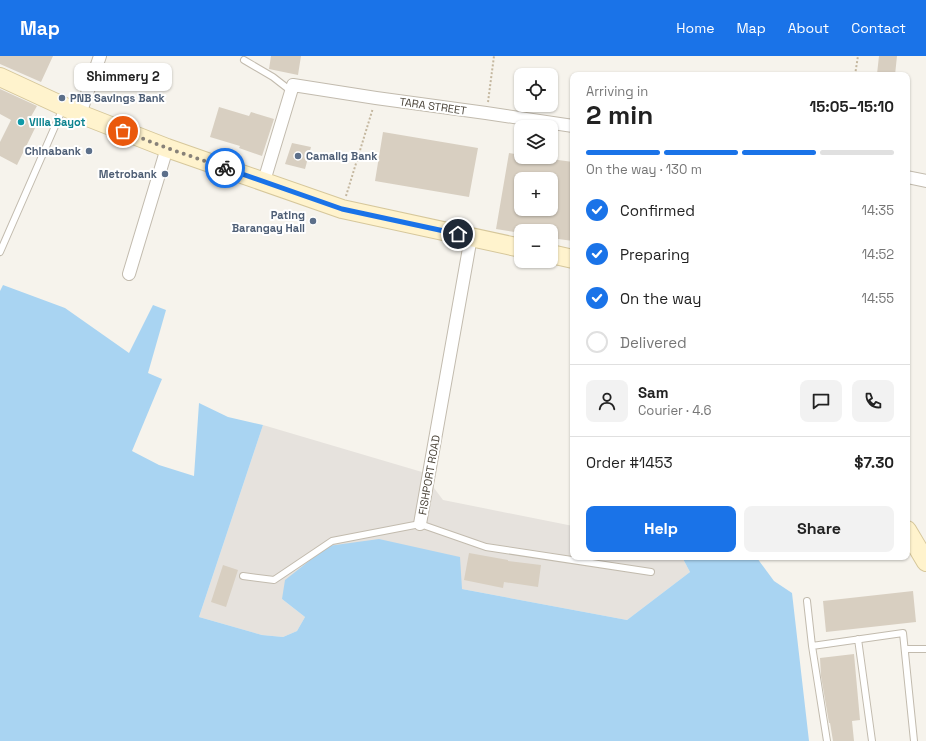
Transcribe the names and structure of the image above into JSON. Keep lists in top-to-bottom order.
{
  "streets": {
    "street": ["TARA STREET", "FISHPORT ROAD"]
  },
  "places": [
    "PNB Savings Bank",
    "Villa Bayot",
    "Shimmery 2",
    "Chinabank",
    "Camalig Bank",
    "Metrobank",
    "Pating Barangay Hall"
  ],
  "page": {
    "header": "Map",
    "nav": [
      "Home",
      "Map",
      "About",
      "Contact"
    ],
    "bubble": "Shimmery 2",
    "map_buttons": ["+", "−"],
    "heading": ["2 min", "Arriving in", "15:05–15:10"],
    "panel": [
      "Sam",
      "Courier · 4.6",
      "Order #1453",
      "$7.30"
    ],
    "bar": "On the way · 130 m",
    "list": [
      ["Confirmed", "14:35"],
      ["Preparing", "14:52"],
      ["On the way", "14:55"],
      "Delivered"
    ],
    "buttons": ["Help", "Share"]
  }
}
